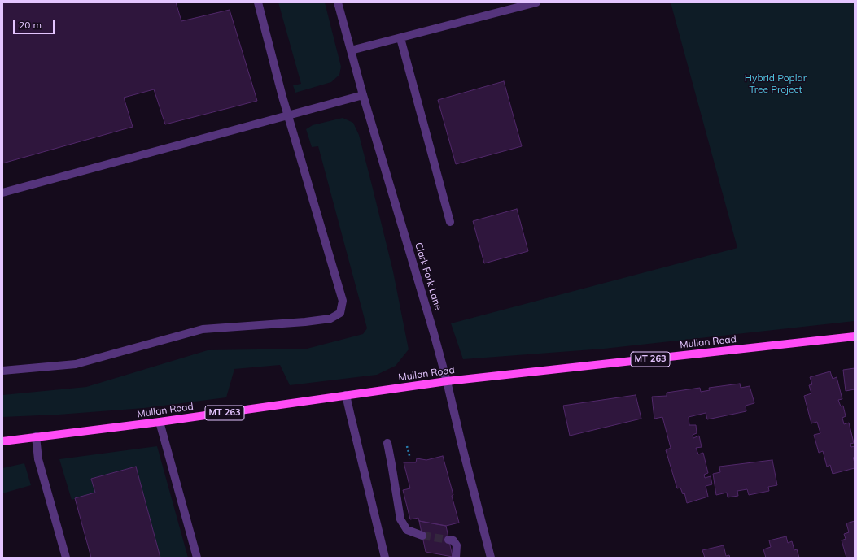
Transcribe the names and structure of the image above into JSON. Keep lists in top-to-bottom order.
{
  "streets": {
    "main road": ["Mullan Road", "MT 263"],
    "street": ["Clark Fork Lane"]
  },
  "crossings": [
    ["Clark Fork Lane", "Mullan Road"]
  ],
  "parks": ["Hybrid Poplar Tree Project"],
  "scale_bar": "20 m"
}
